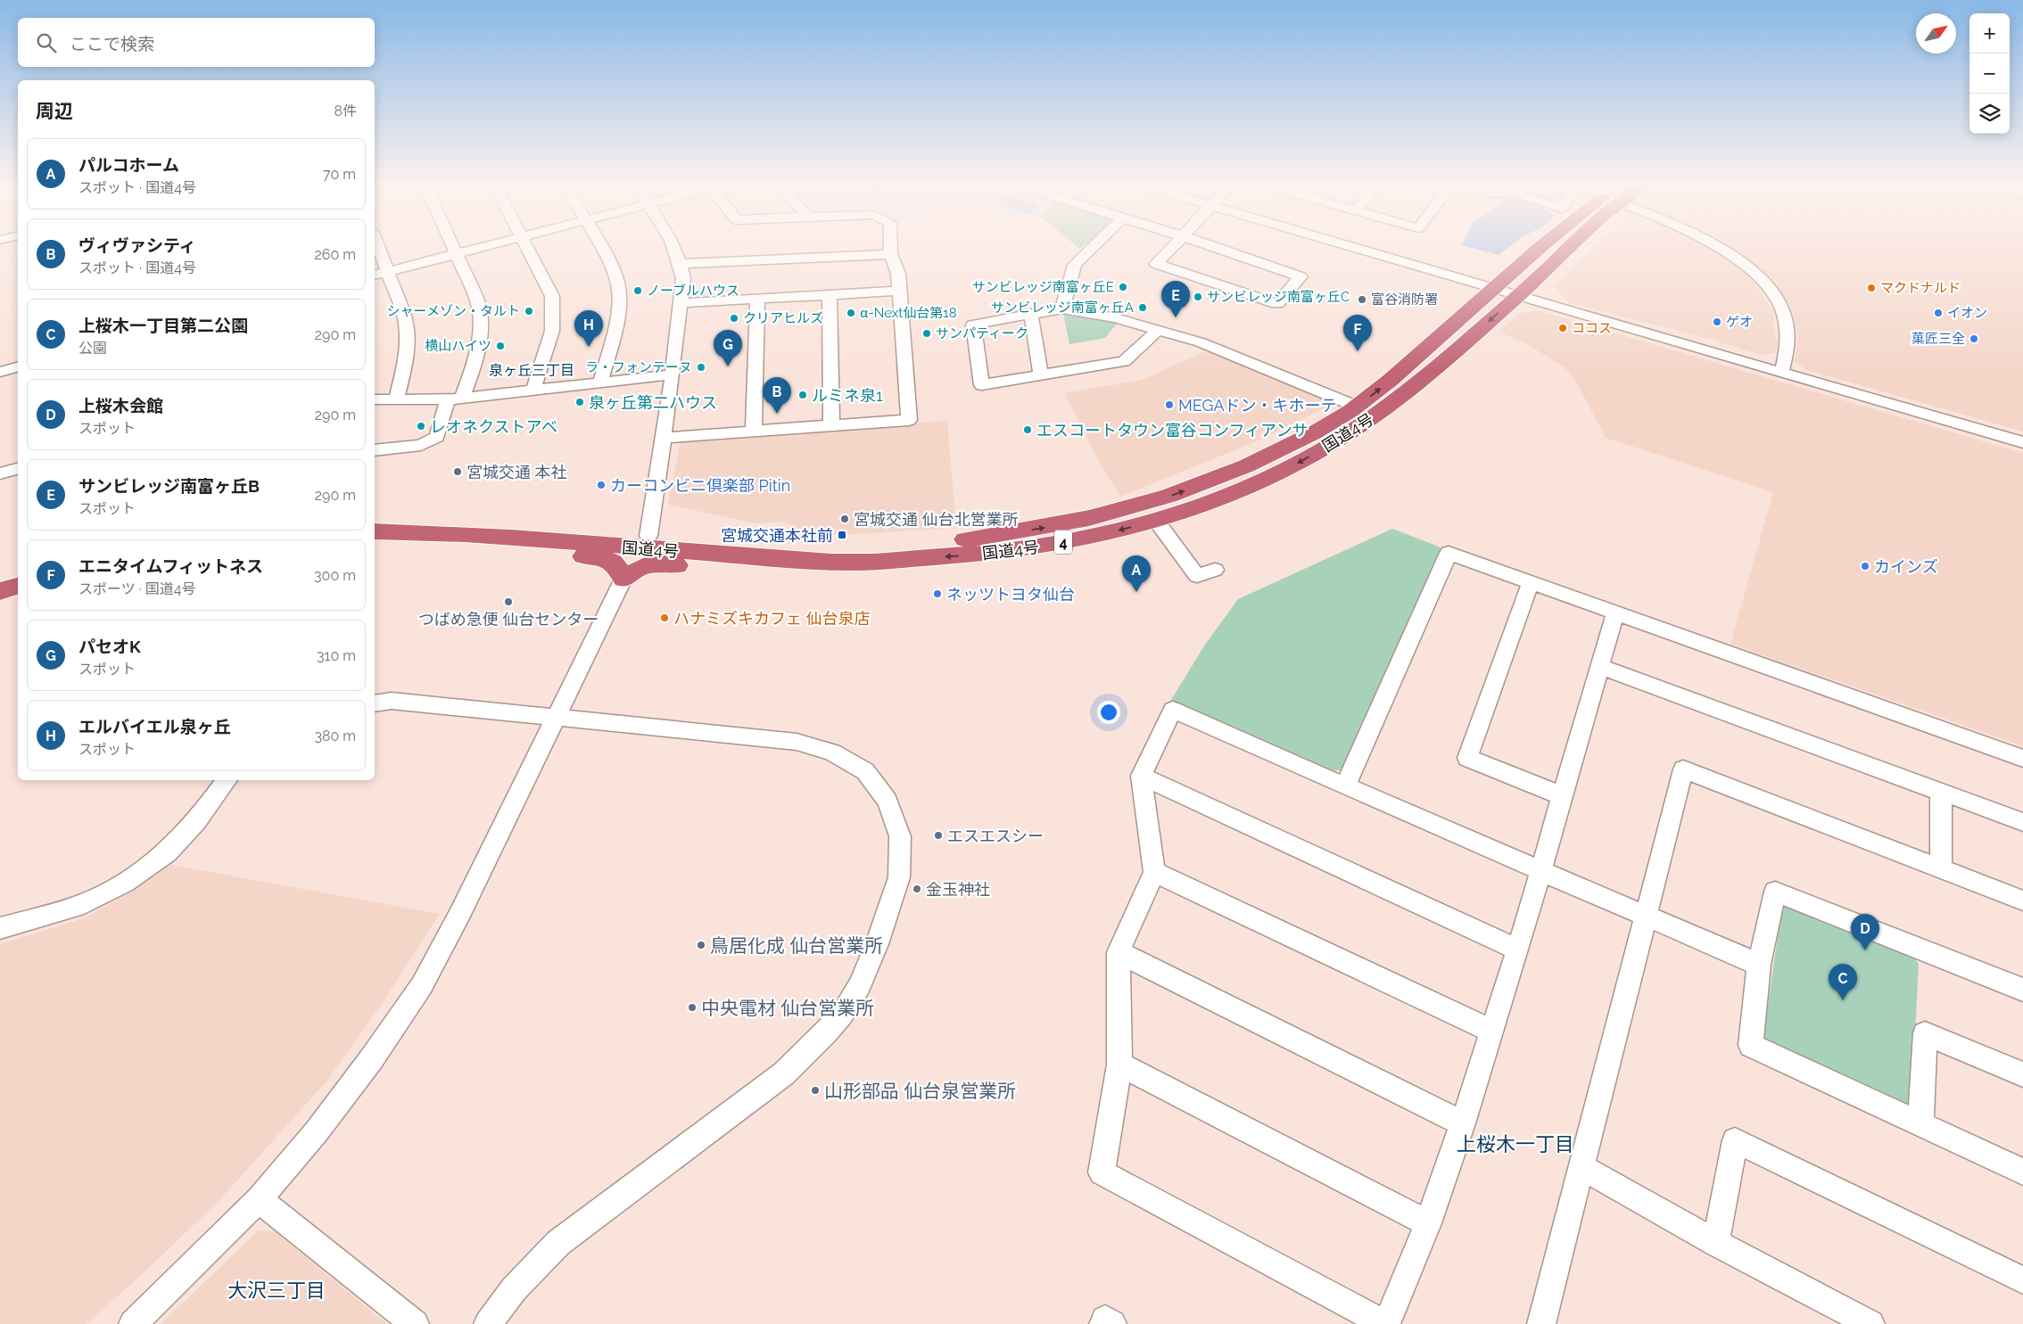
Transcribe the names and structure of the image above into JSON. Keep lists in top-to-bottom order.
{
  "streets": {
    "highway": ["国道4号", "4"]
  },
  "districts": ["泉ヶ丘三丁目", "上桜木一丁目", "大沢三丁目"],
  "places": {
    "other": [
      "サンビレッジ南富ヶ丘E",
      "マクドナルド",
      "ノーブルハウス",
      "サンビレッジ南富ヶ丘C",
      "富谷消防署",
      "サンビレッジ南富ヶ丘A",
      "シャーメゾン・タルト",
      "α-Next仙台第18",
      "イオン",
      "クリアヒルズ",
      "ゲオ",
      "ココス",
      "サンパティーク",
      "菓匠三全",
      "横山ハイツ",
      "ラ・フォンテーヌ",
      "ルミネ泉1",
      "泉ヶ丘第二ハウス",
      "MEGAドン・キホーテ",
      "レオネクストアベ",
      "エスコートタウン富谷コンフィアンサ",
      "宮城交通 本社",
      "カーコンビニ倶楽部 Pitin",
      "宮城交通 仙台北営業所",
      "カインズ",
      "ネッツトヨタ仙台",
      "つばめ急便 仙台センター",
      "ハナミズキカフェ 仙台泉店",
      "エスエスシー",
      "金玉神社",
      "鳥居化成 仙台営業所",
      "中央電材 仙台営業所",
      "山形部品 仙台泉営業所"
    ],
    "transit": ["宮城交通本社前"]
  },
  "north": "top right",
  "page": {
    "map_buttons": ["+", "−"],
    "search": "ここで検索",
    "heading": ["周辺", "8件"],
    "list": [
      {
        "mark": "A",
        "name": "パルコホーム",
        "note": "スポット · 国道4号",
        "value": "70 m"
      },
      {
        "mark": "B",
        "name": "ヴィヴァシティ",
        "note": "スポット · 国道4号",
        "value": "260 m"
      },
      {
        "mark": "C",
        "name": "上桜木一丁目第二公園",
        "note": "公園",
        "value": "290 m"
      },
      {
        "mark": "D",
        "name": "上桜木会館",
        "note": "スポット",
        "value": "290 m"
      },
      {
        "mark": "E",
        "name": "サンビレッジ南富ヶ丘B",
        "note": "スポット",
        "value": "290 m"
      },
      {
        "mark": "F",
        "name": "エニタイムフィットネス",
        "note": "スポーツ · 国道4号",
        "value": "300 m"
      },
      {
        "mark": "G",
        "name": "パセオK",
        "note": "スポット",
        "value": "310 m"
      },
      {
        "mark": "H",
        "name": "エルバイエル泉ヶ丘",
        "note": "スポット",
        "value": "380 m"
      }
    ],
    "pins": [
      "E",
      "H",
      "F",
      "G",
      "B",
      "A",
      "D",
      "C"
    ]
  }
}
